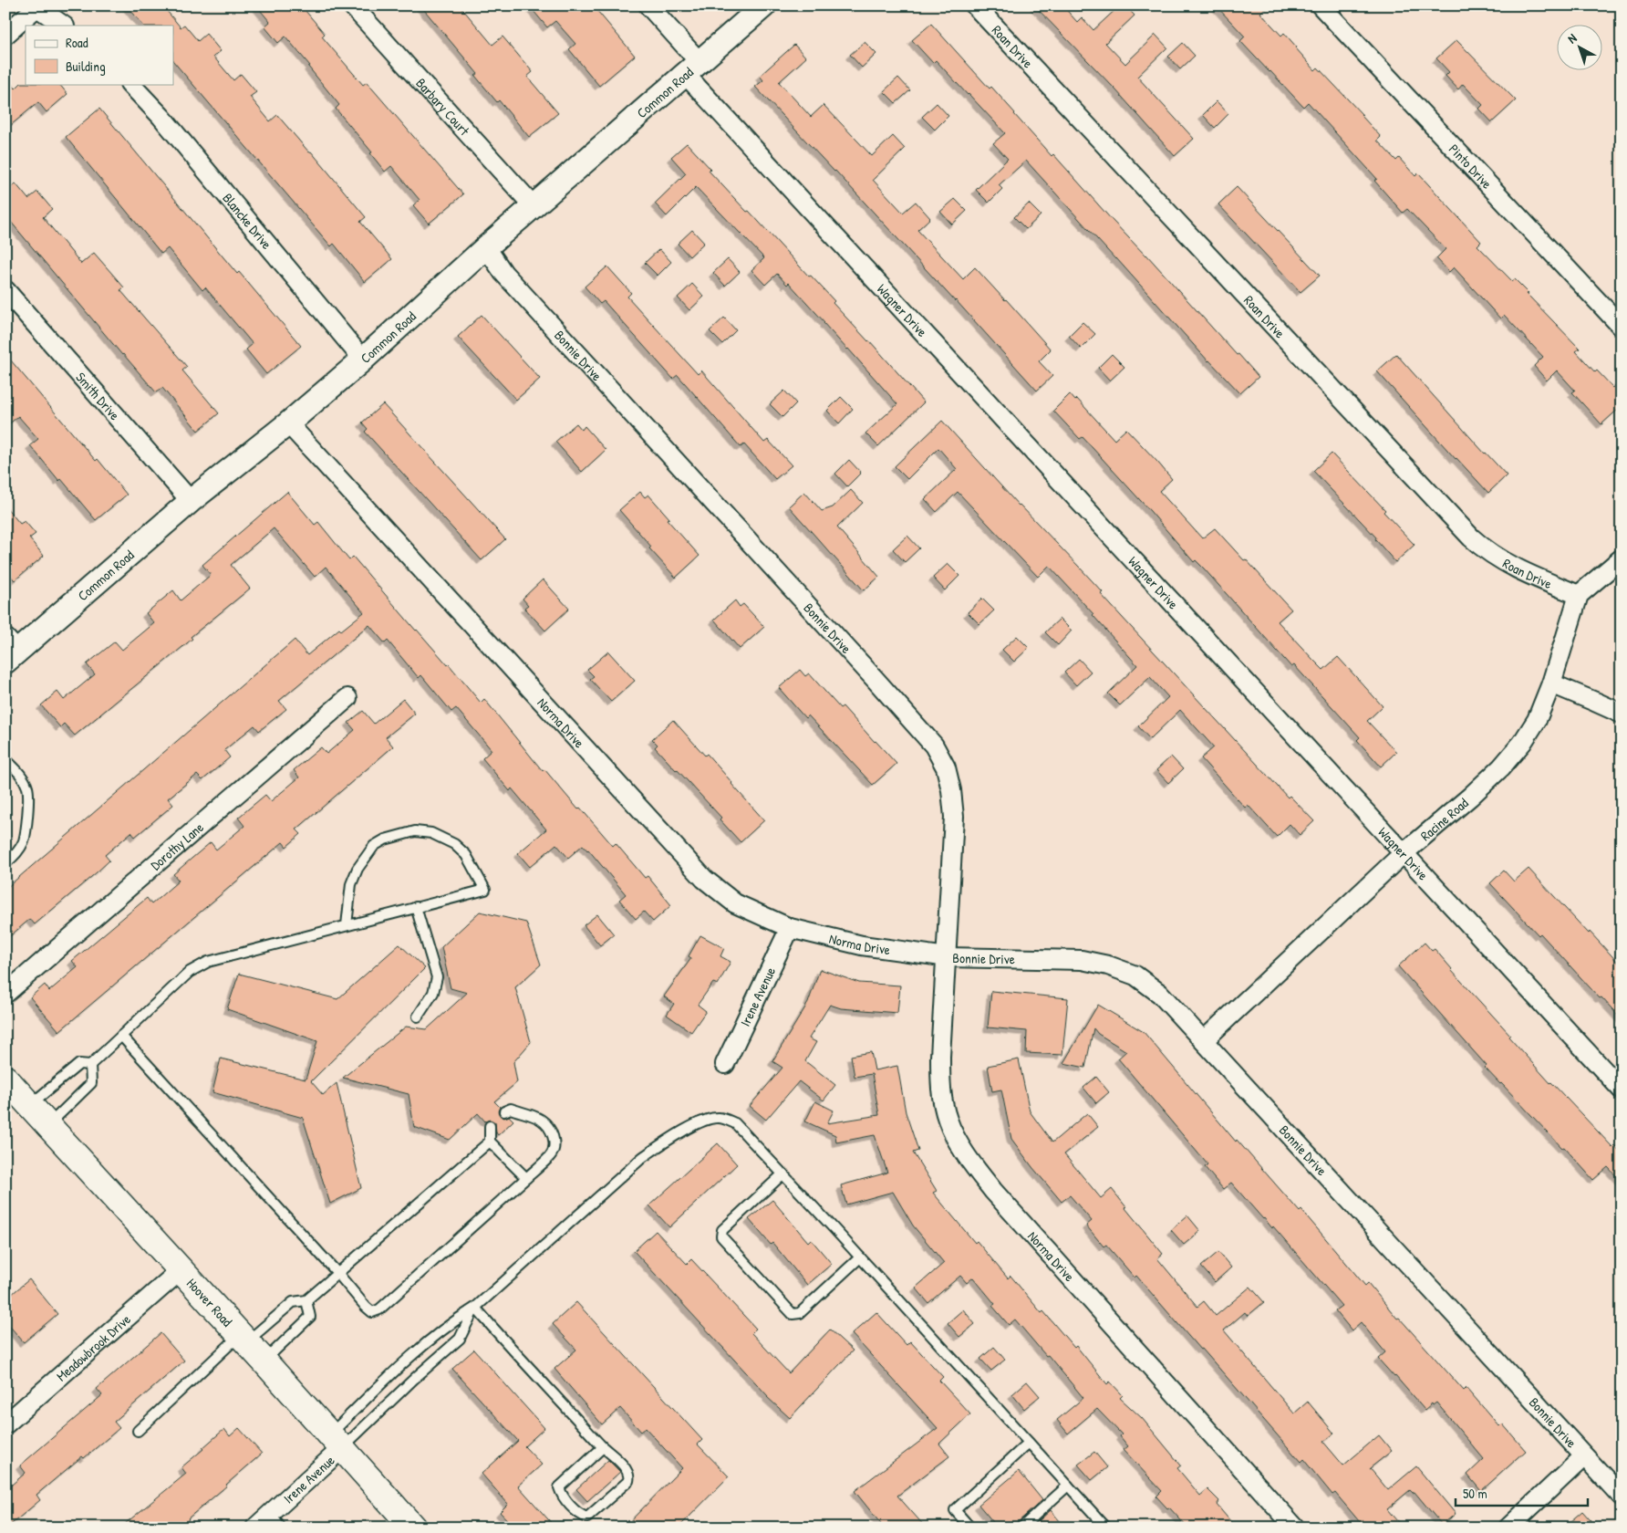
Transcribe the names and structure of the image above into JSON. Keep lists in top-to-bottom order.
{
  "streets": {
    "main road": ["Hoover Road"],
    "street": [
      "Roan Drive",
      "Common Road",
      "Barbary Court",
      "Pinto Drive",
      "Blancke Drive",
      "Wagner Drive",
      "Bonnie Drive",
      "Smith Drive",
      "Norma Drive",
      "Racine Road",
      "Dorothy Lane",
      "Irene Avenue",
      "Meadowbrook Drive"
    ]
  },
  "crossings": [
    ["Roan Drive", "Racine Road"],
    ["Common Road", "Barbary Court"],
    ["Common Road", "Blancke Drive"],
    ["Common Road", "Wagner Drive"],
    ["Common Road", "Bonnie Drive"],
    ["Common Road", "Smith Drive"],
    ["Common Road", "Norma Drive"],
    ["Wagner Drive", "Racine Road"],
    ["Bonnie Drive", "Norma Drive"],
    ["Bonnie Drive", "Racine Road"],
    ["Norma Drive", "Irene Avenue"],
    ["Irene Avenue", "Hoover Road"],
    ["Hoover Road", "Meadowbrook Drive"]
  ],
  "legend": ["Road", "Building"],
  "scale_bar": "50 m",
  "north": "top left"
}
